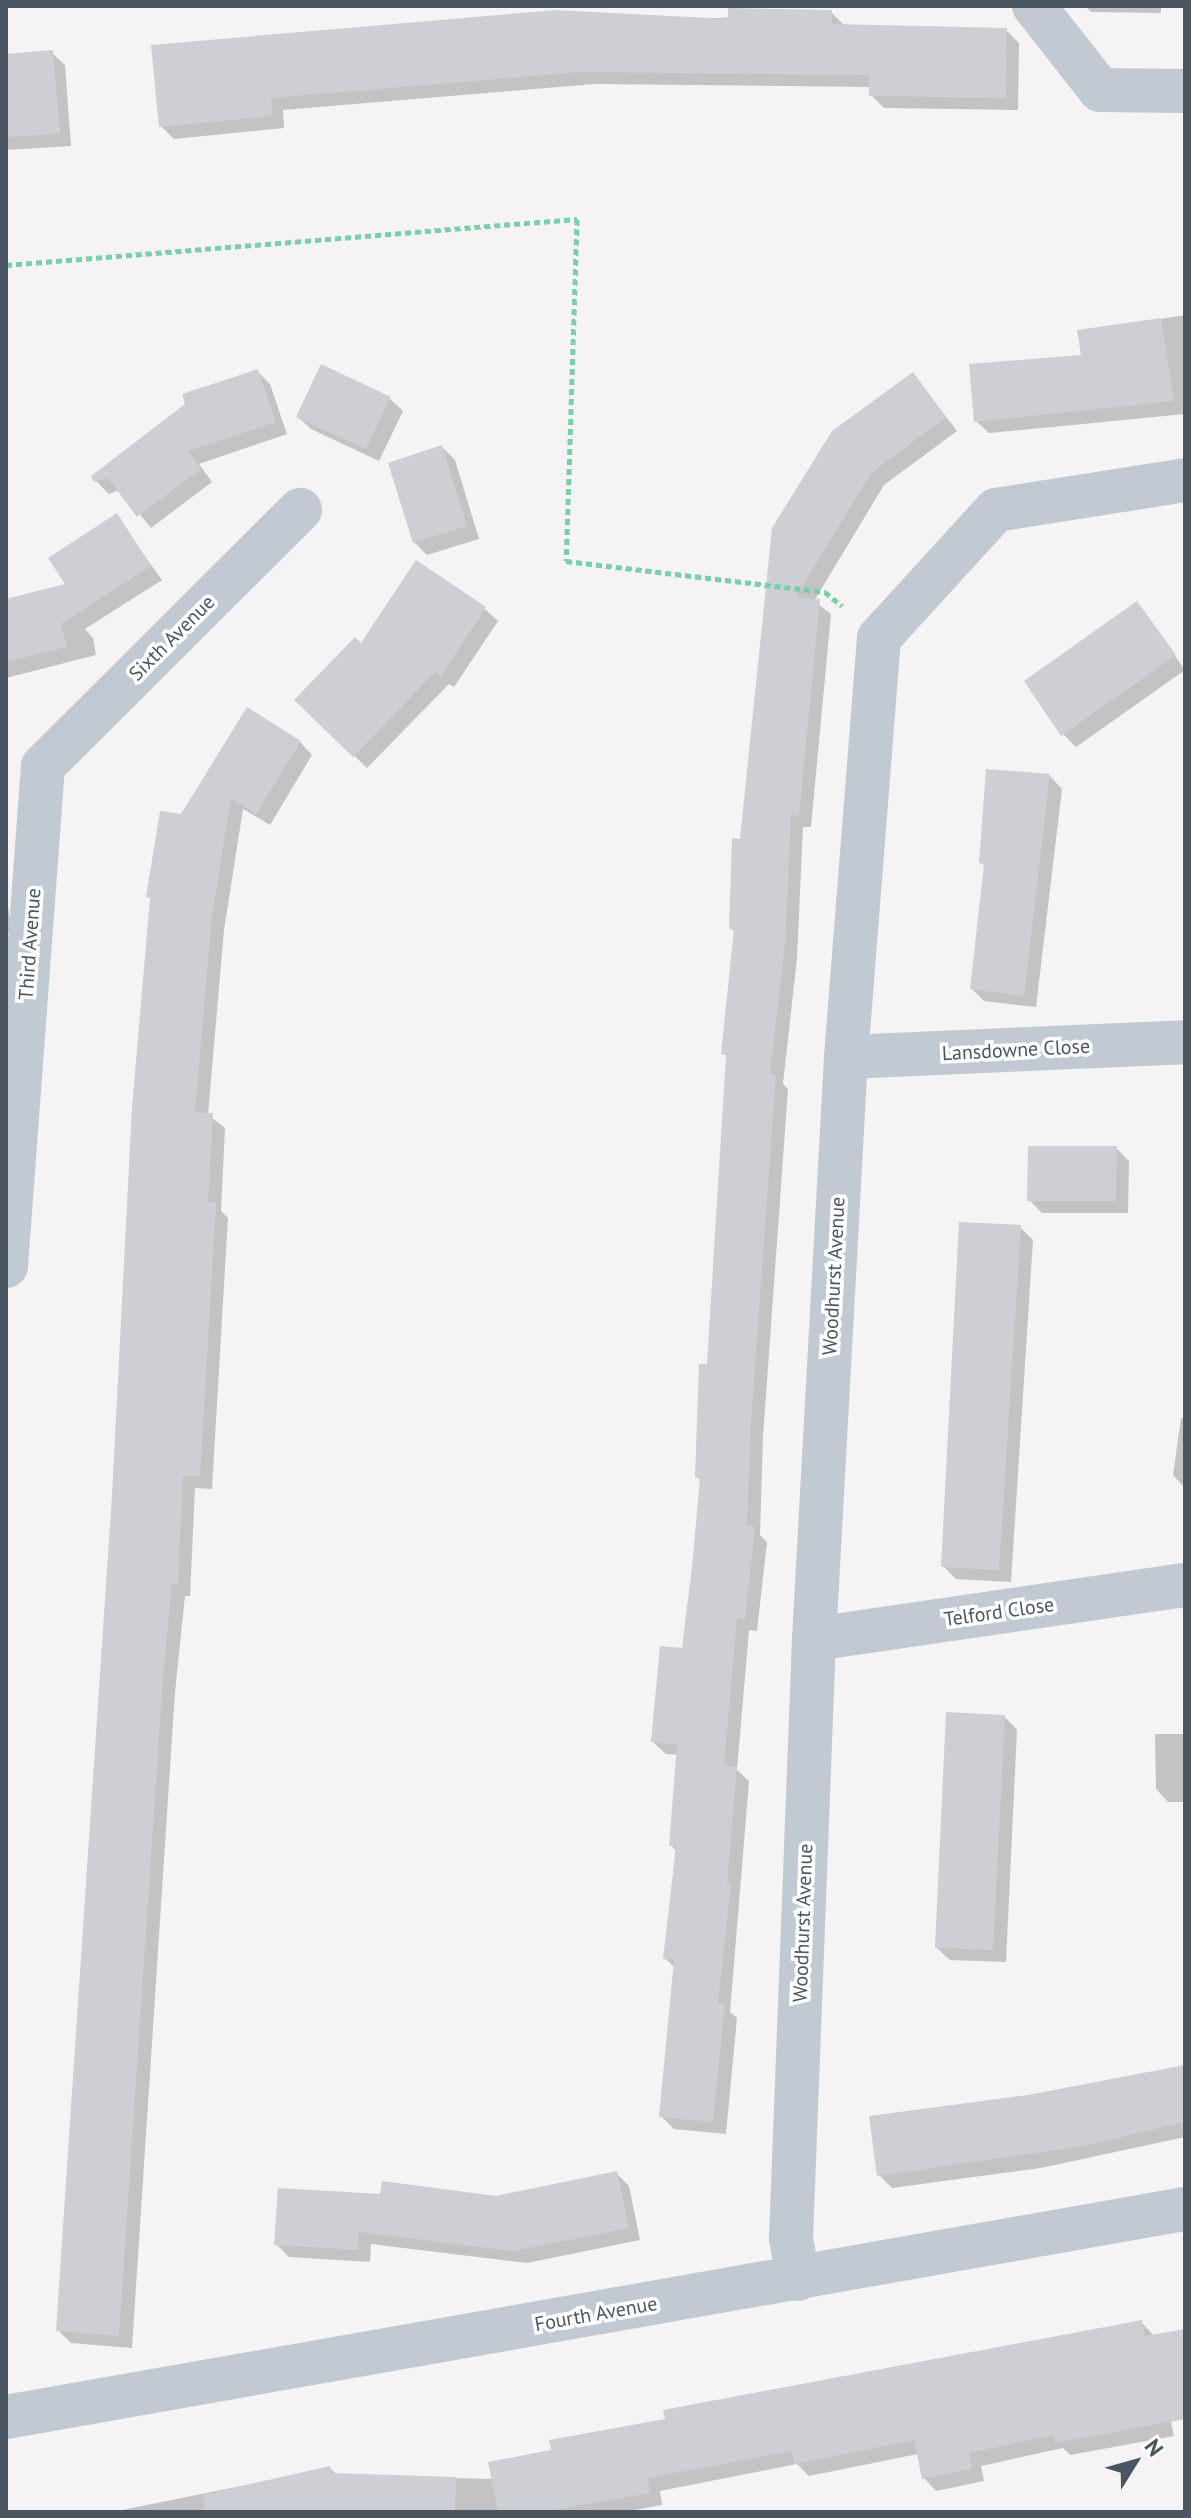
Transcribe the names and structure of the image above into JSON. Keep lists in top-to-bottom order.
{
  "streets": {
    "street": [
      "Sixth Avenue",
      "Third Avenue",
      "Lansdowne Close",
      "Woodhurst Avenue",
      "Telford Close",
      "Fourth Avenue"
    ]
  },
  "crossings": [
    ["Sixth Avenue", "Third Avenue"],
    ["Lansdowne Close", "Woodhurst Avenue"],
    ["Woodhurst Avenue", "Telford Close"],
    ["Woodhurst Avenue", "Fourth Avenue"]
  ],
  "north": "top right"
}
